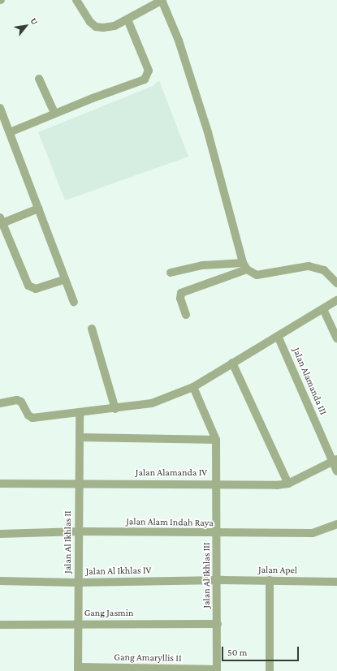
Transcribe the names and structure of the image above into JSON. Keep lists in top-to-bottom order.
{
  "streets": {
    "street": [
      "Jalan Alamanda III",
      "Jalan Alamanda IV",
      "Jalan Alam Indah Raya",
      "Jalan Al Ikhlas II",
      "Jalan Apel",
      "Jalan Al Ikhlas IV",
      "Jalan Al Ikhlas III",
      "Gang Jasmin",
      "Gang Amaryllis II"
    ]
  },
  "crossings": [
    ["Jalan Alamanda III", "Jalan Alamanda IV"],
    ["Jalan Alamanda IV", "Jalan Al Ikhlas II"],
    ["Jalan Alamanda IV", "Jalan Al Ikhlas III"],
    ["Jalan Alam Indah Raya", "Jalan Al Ikhlas II"],
    ["Jalan Alam Indah Raya", "Jalan Al Ikhlas III"],
    ["Jalan Al Ikhlas II", "Jalan Al Ikhlas IV"],
    ["Jalan Al Ikhlas II", "Gang Jasmin"],
    ["Jalan Al Ikhlas II", "Gang Amaryllis II"],
    ["Jalan Apel", "Jalan Al Ikhlas IV"],
    ["Jalan Apel", "Jalan Al Ikhlas III"],
    ["Jalan Al Ikhlas IV", "Jalan Al Ikhlas III"],
    ["Jalan Al Ikhlas III", "Gang Jasmin"],
    ["Jalan Al Ikhlas III", "Gang Amaryllis II"]
  ],
  "scale_bar": "50 m",
  "north": "top right"
}
